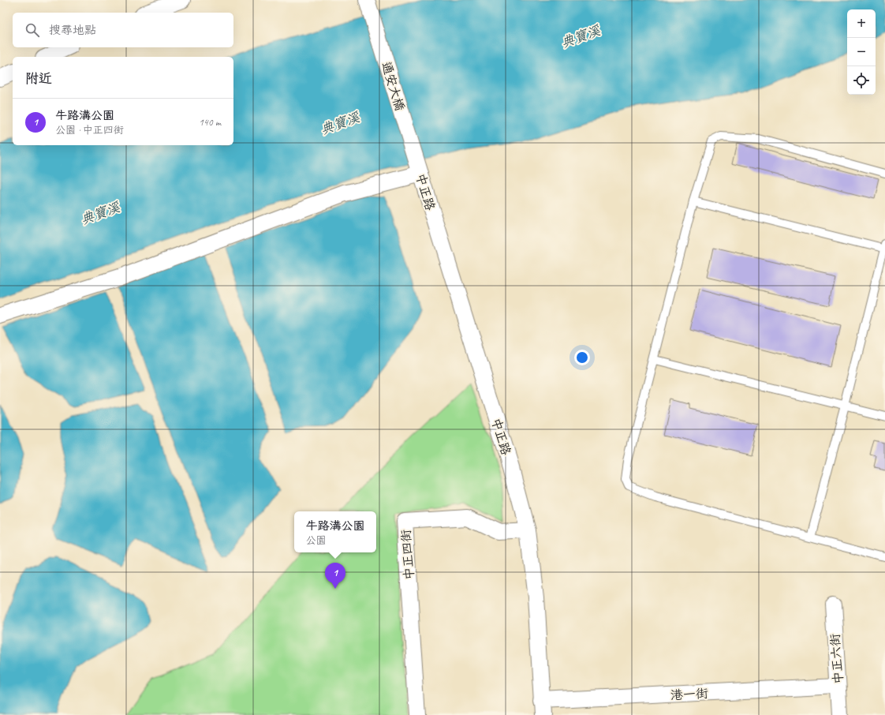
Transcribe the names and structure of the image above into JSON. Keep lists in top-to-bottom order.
{
  "streets": {
    "street": [
      "通安大橋",
      "中正路",
      "中正四街",
      "中正六街",
      "港一街"
    ]
  },
  "crossings": [
    ["通安大橋", "中正路"],
    ["中正路", "中正四街"],
    ["中正路", "港一街"],
    ["中正六街", "港一街"]
  ],
  "water": ["典寶溪"],
  "page": {
    "map_buttons": ["+", "−"],
    "search": "搜尋地點",
    "heading": "附近",
    "list": [
      {
        "mark": "1",
        "name": "牛路溝公園",
        "note": "公園 · 中正四街",
        "value": "140 m"
      }
    ],
    "popup": ["牛路溝公園", "公園"],
    "pins": "1"
  }
}
